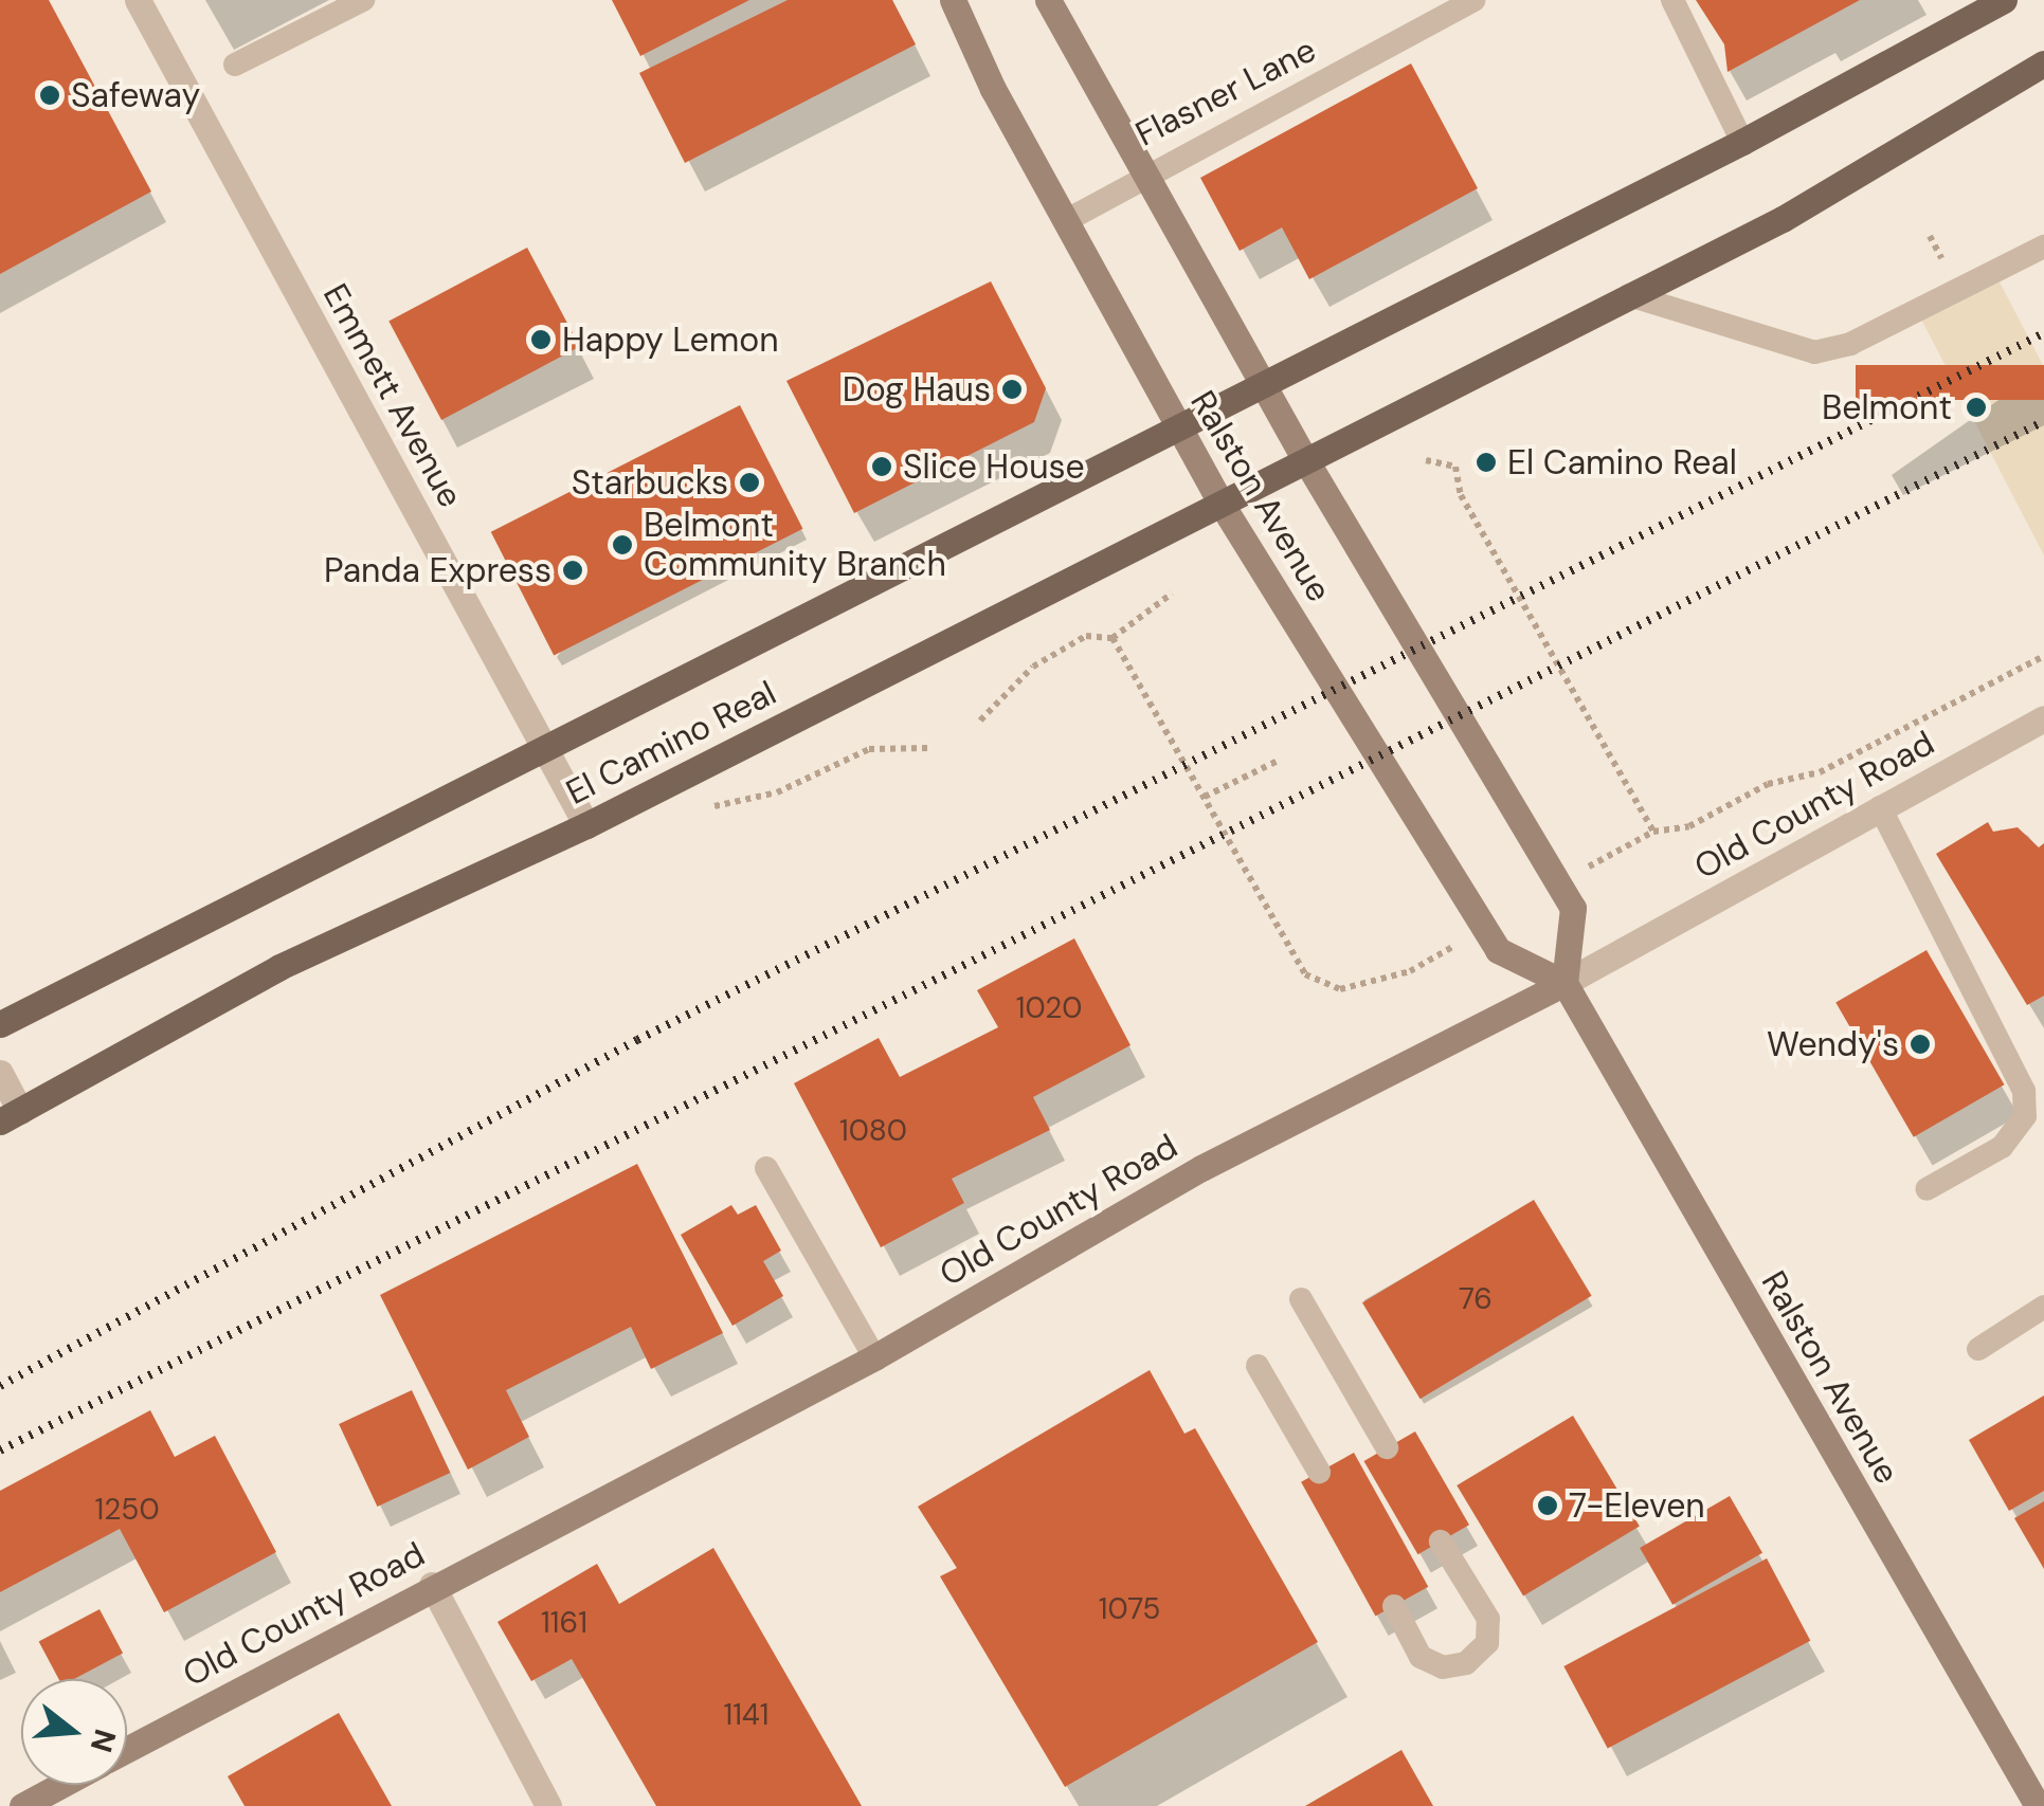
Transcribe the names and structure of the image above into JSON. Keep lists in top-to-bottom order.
{
  "streets": {
    "main road": ["Ralston Avenue", "El Camino Real", "Old County Road"],
    "street": ["Emmett Avenue"],
    "lane": ["Flasner Lane"]
  },
  "crossings": [
    ["Flasner Lane", "Ralston Avenue"],
    ["Emmett Avenue", "El Camino Real"],
    ["Ralston Avenue", "El Camino Real"],
    ["Ralston Avenue", "Old County Road"]
  ],
  "places": [
    "Safeway",
    "Happy Lemon",
    "Dog Haus",
    "Belmont",
    "El Camino Real",
    "Slice House",
    "Starbucks",
    "Belmont Community Branch",
    "Panda Express",
    "Wendy's",
    "7-Eleven"
  ],
  "house_numbers": [
    "1020",
    "1080",
    "76",
    "1250",
    "1075",
    "1161",
    "1141"
  ],
  "north": "right"
}
